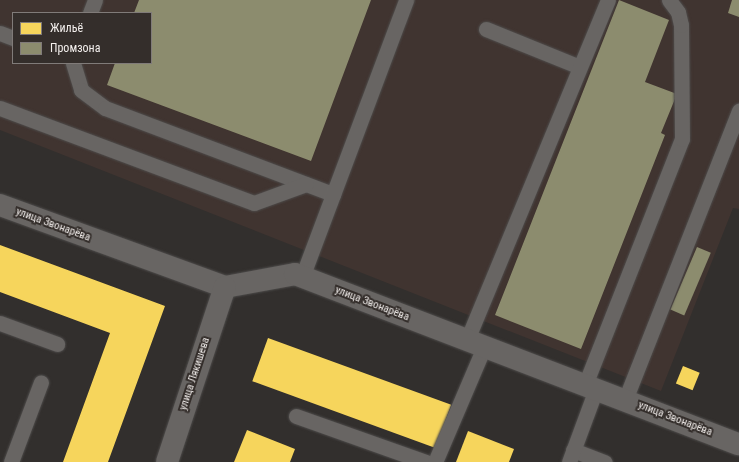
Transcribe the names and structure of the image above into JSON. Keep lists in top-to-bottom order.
{
  "streets": {
    "street": ["улица Звонарёва", "улица Лякишева"]
  },
  "crossings": [
    ["улица Звонарёва", "улица Лякишева"]
  ],
  "legend": ["Жильё", "Промзона"]
}
